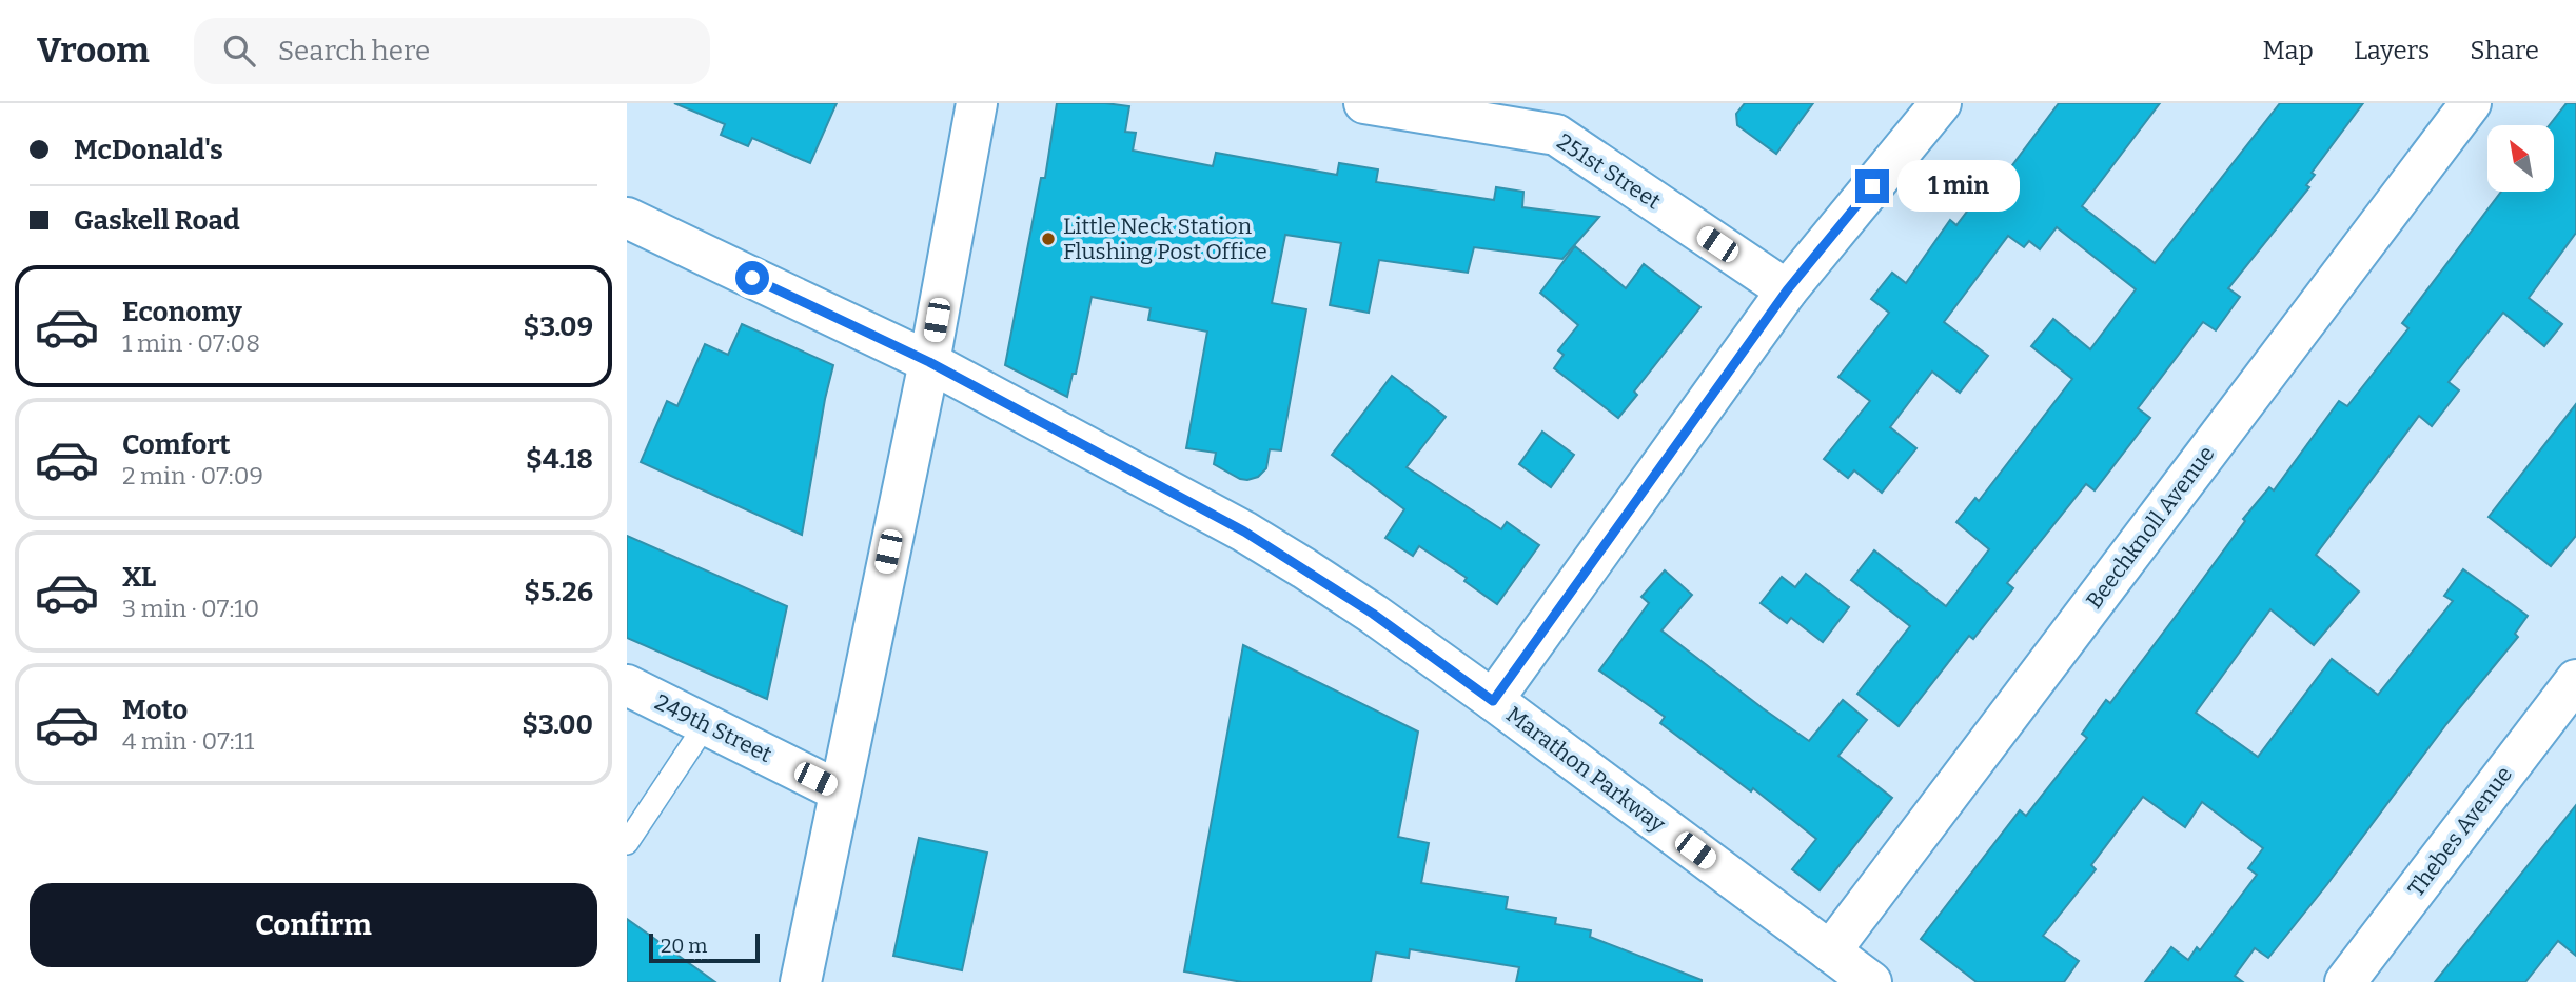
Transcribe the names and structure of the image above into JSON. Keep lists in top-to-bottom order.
{
  "streets": {
    "street": [
      "251st Street",
      "Beechknoll Avenue",
      "249th Street",
      "Marathon Parkway",
      "Thebes Avenue"
    ]
  },
  "crossings": [
    ["Beechknoll Avenue", "Marathon Parkway"]
  ],
  "places": ["Little Neck Station Flushing Post Office"],
  "scale_bar": "20 m",
  "north": "top left",
  "page": {
    "header": "Vroom",
    "search": "Search here",
    "nav": ["Map", "Layers", "Share"],
    "banner": ["McDonald's", "Gaskell Road"],
    "bubble": "1 min",
    "list": [
      {
        "name": "Economy",
        "note": "1 min · 07:08",
        "value": "$3.09"
      },
      {
        "name": "Comfort",
        "note": "2 min · 07:09",
        "value": "$4.18"
      },
      {
        "name": "XL",
        "note": "3 min · 07:10",
        "value": "$5.26"
      },
      {
        "name": "Moto",
        "note": "4 min · 07:11",
        "value": "$3.00"
      }
    ],
    "buttons": "Confirm",
    "scale": "20 m"
  }
}
